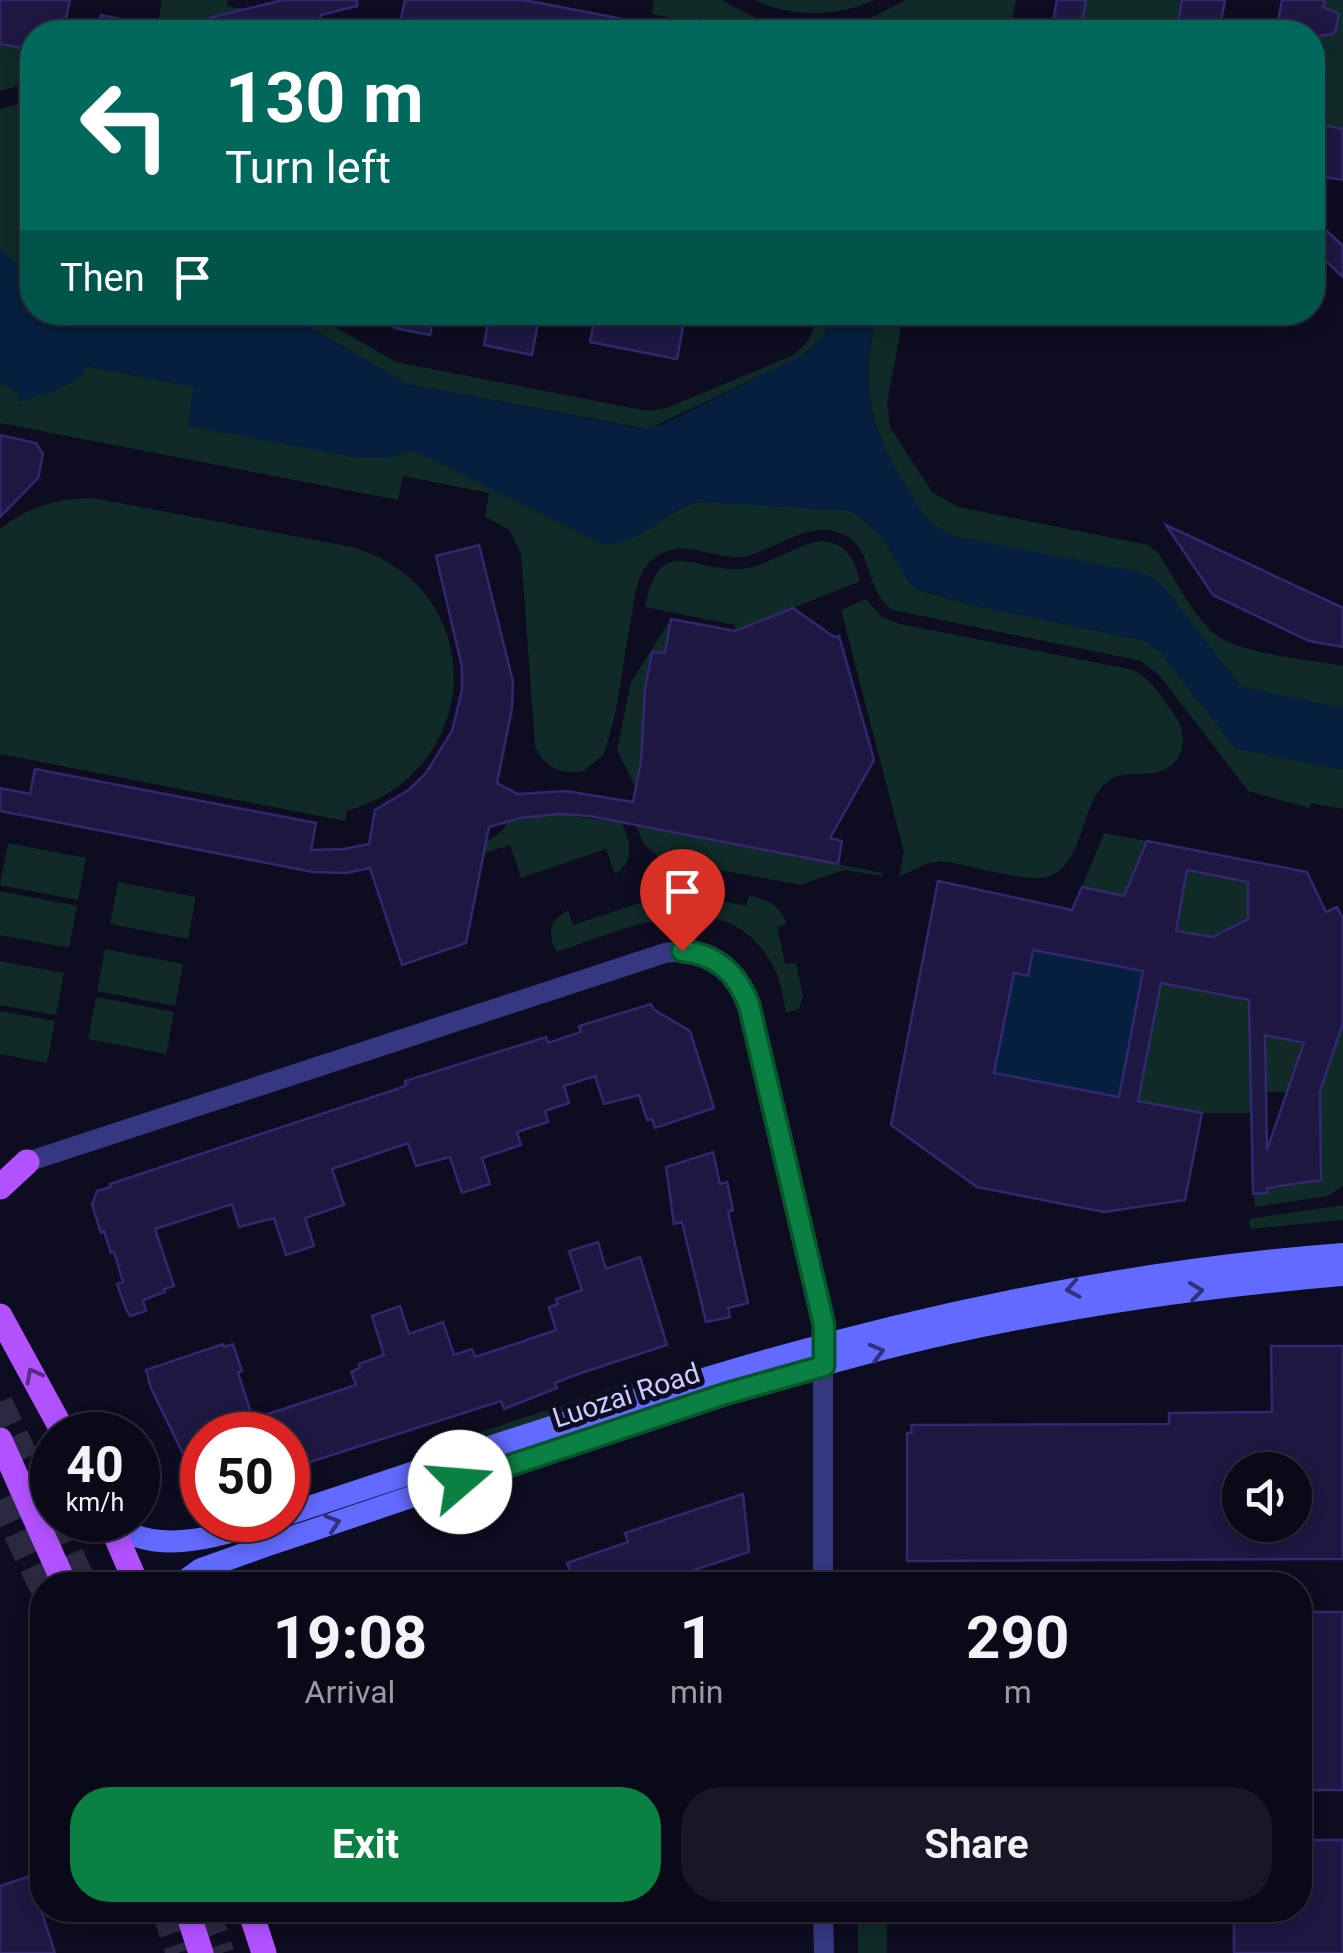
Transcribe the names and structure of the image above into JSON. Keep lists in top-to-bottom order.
{
  "streets": {
    "main road": ["Luozai Road"]
  },
  "page": {
    "turn": ["130 m", "Turn left"],
    "then": "Then",
    "speed": "40 km/h",
    "limit": "50",
    "eta": [
      "19:08",
      "Arrival",
      "1",
      "min",
      "290",
      "m"
    ],
    "buttons": ["Exit", "Share"]
  }
}
